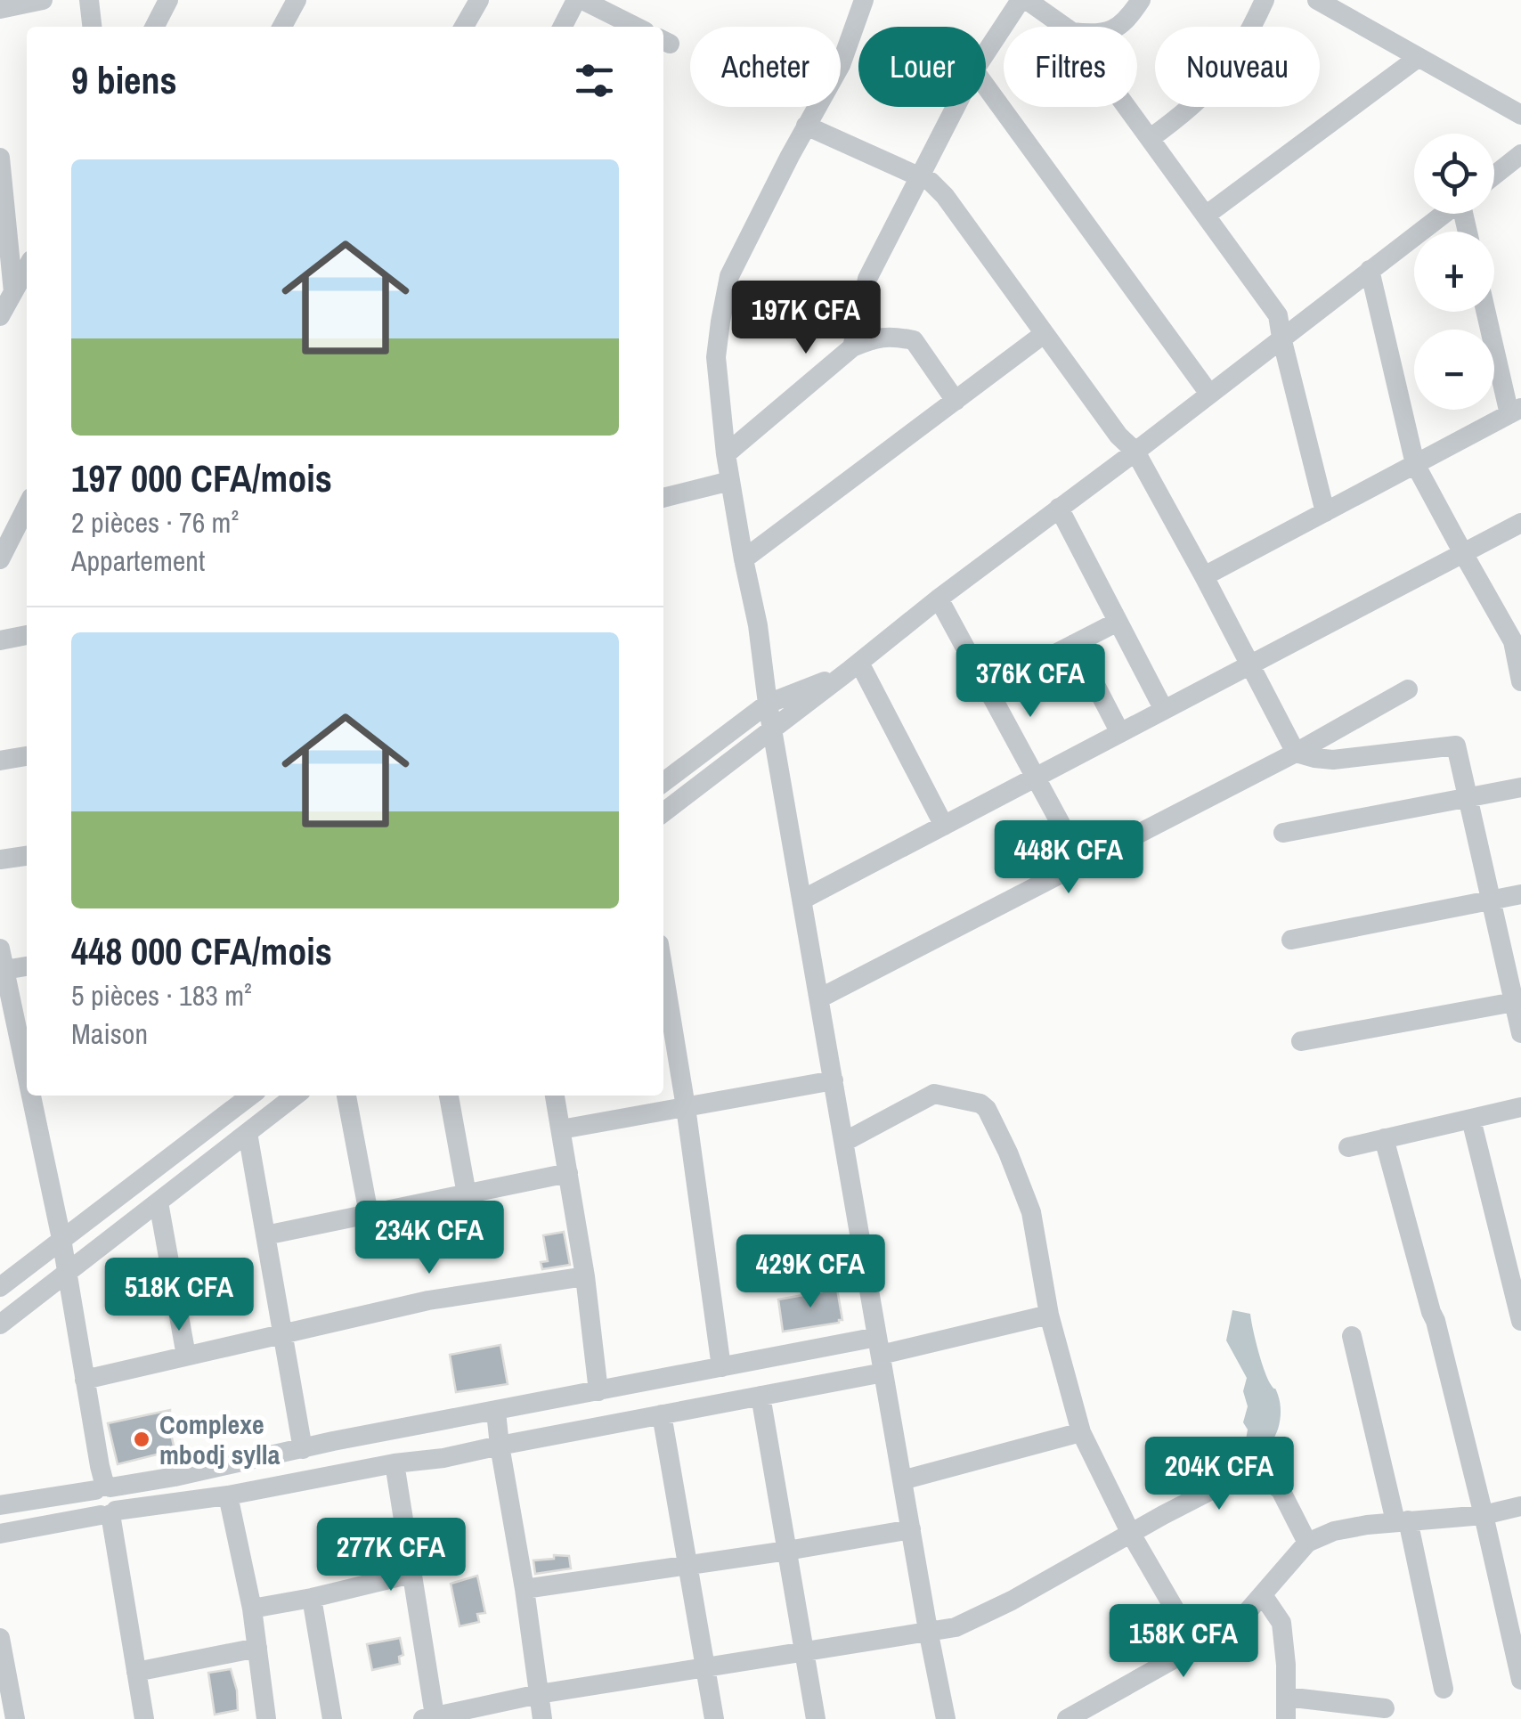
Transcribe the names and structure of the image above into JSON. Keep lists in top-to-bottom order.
{
  "places": ["Complexe mbodj sylla"],
  "page": {
    "chip": [
      "Acheter",
      "Louer",
      "Filtres",
      "Nouveau"
    ],
    "heading": "9 biens",
    "map_buttons": ["+", "−"],
    "list": [
      {
        "name": "197 000 CFA/mois",
        "note": "2 pièces · 76 m² · Appartement"
      },
      {
        "name": "448 000 CFA/mois",
        "note": "5 pièces · 183 m² · Maison"
      }
    ],
    "price": [
      "197K CFA",
      "376K CFA",
      "448K CFA",
      "234K CFA",
      "429K CFA",
      "518K CFA",
      "204K CFA",
      "277K CFA",
      "158K CFA"
    ]
  }
}
